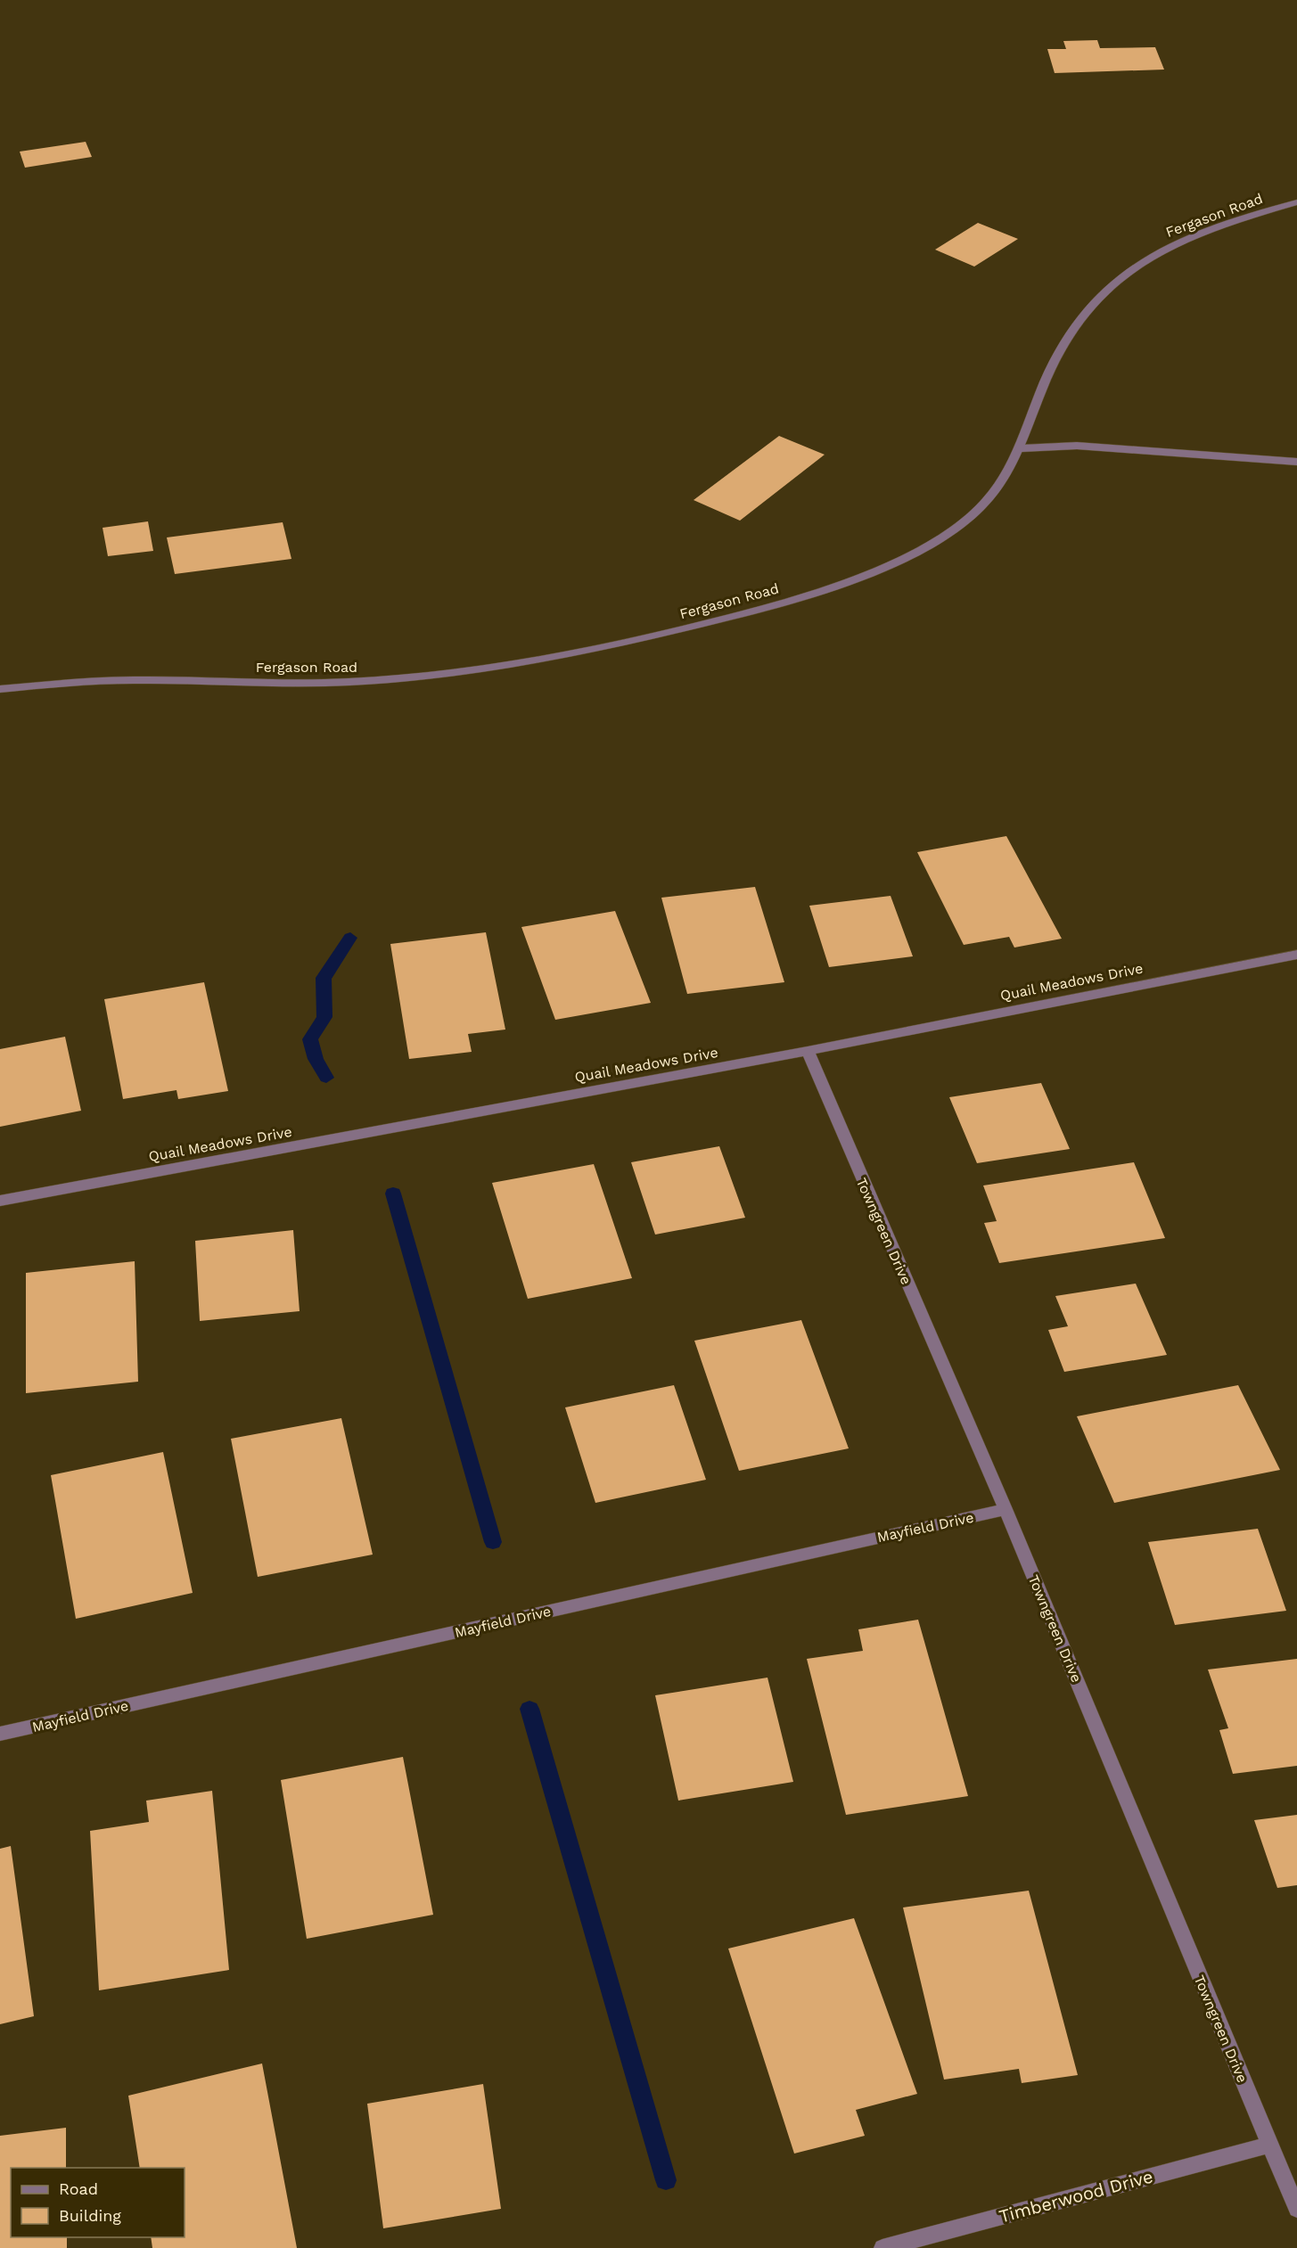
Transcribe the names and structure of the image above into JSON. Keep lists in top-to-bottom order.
{
  "streets": {
    "street": [
      "Fergason Road",
      "Quail Meadows Drive",
      "Towngreen Drive",
      "Mayfield Drive",
      "Timberwood Drive"
    ]
  },
  "crossings": [
    ["Quail Meadows Drive", "Towngreen Drive"],
    ["Towngreen Drive", "Mayfield Drive"],
    ["Towngreen Drive", "Timberwood Drive"]
  ],
  "legend": ["Road", "Building"]
}
